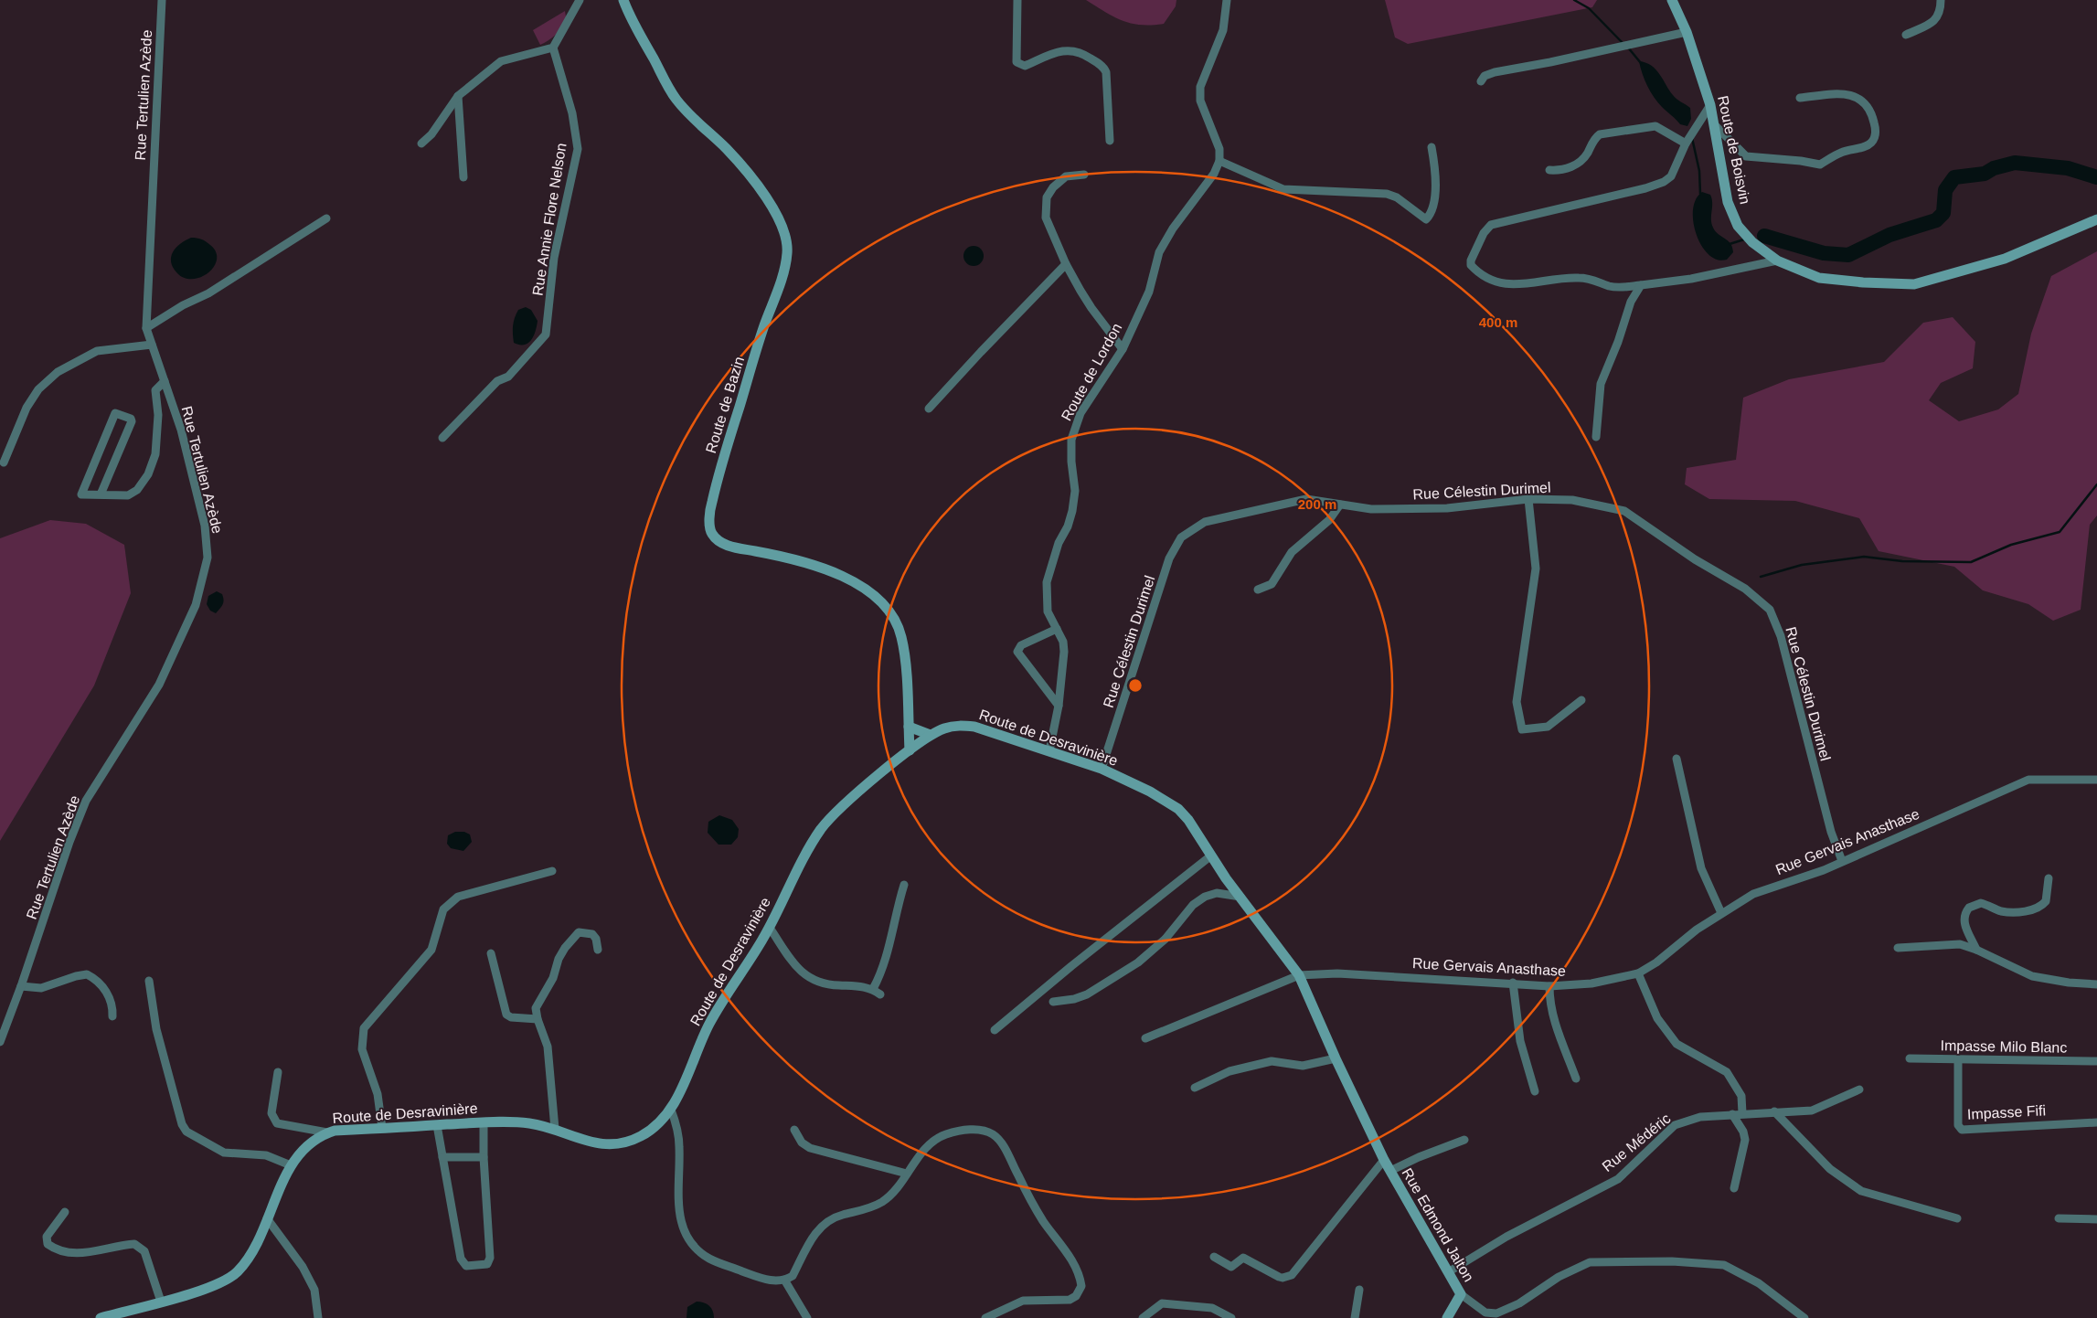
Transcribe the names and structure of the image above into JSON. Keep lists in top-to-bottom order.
{
  "streets": {
    "street": [
      "Rue Tertulien Azède",
      "Route de Boisvin",
      "Rue Annie Flore Nelson",
      "Route de Lordon",
      "Route de Bazin",
      "Rue Célestin Durimel",
      "Route de Desravinière",
      "Rue Gervais Anasthase",
      "Impasse Milo Blanc",
      "Impasse Fifi",
      "Rue Médéric",
      "Rue Edmond Jalton"
    ]
  },
  "crossings": [
    ["Route de Lordon", "Route de Desravinière"],
    ["Route de Bazin", "Route de Desravinière"],
    ["Rue Célestin Durimel", "Route de Desravinière"],
    ["Rue Célestin Durimel", "Rue Gervais Anasthase"],
    ["Route de Desravinière", "Rue Gervais Anasthase"],
    ["Route de Desravinière", "Rue Edmond Jalton"],
    ["Rue Gervais Anasthase", "Rue Edmond Jalton"],
    ["Impasse Milo Blanc", "Impasse Fifi"],
    ["Rue Médéric", "Rue Edmond Jalton"]
  ],
  "rings": ["400 m", "200 m"]
}
